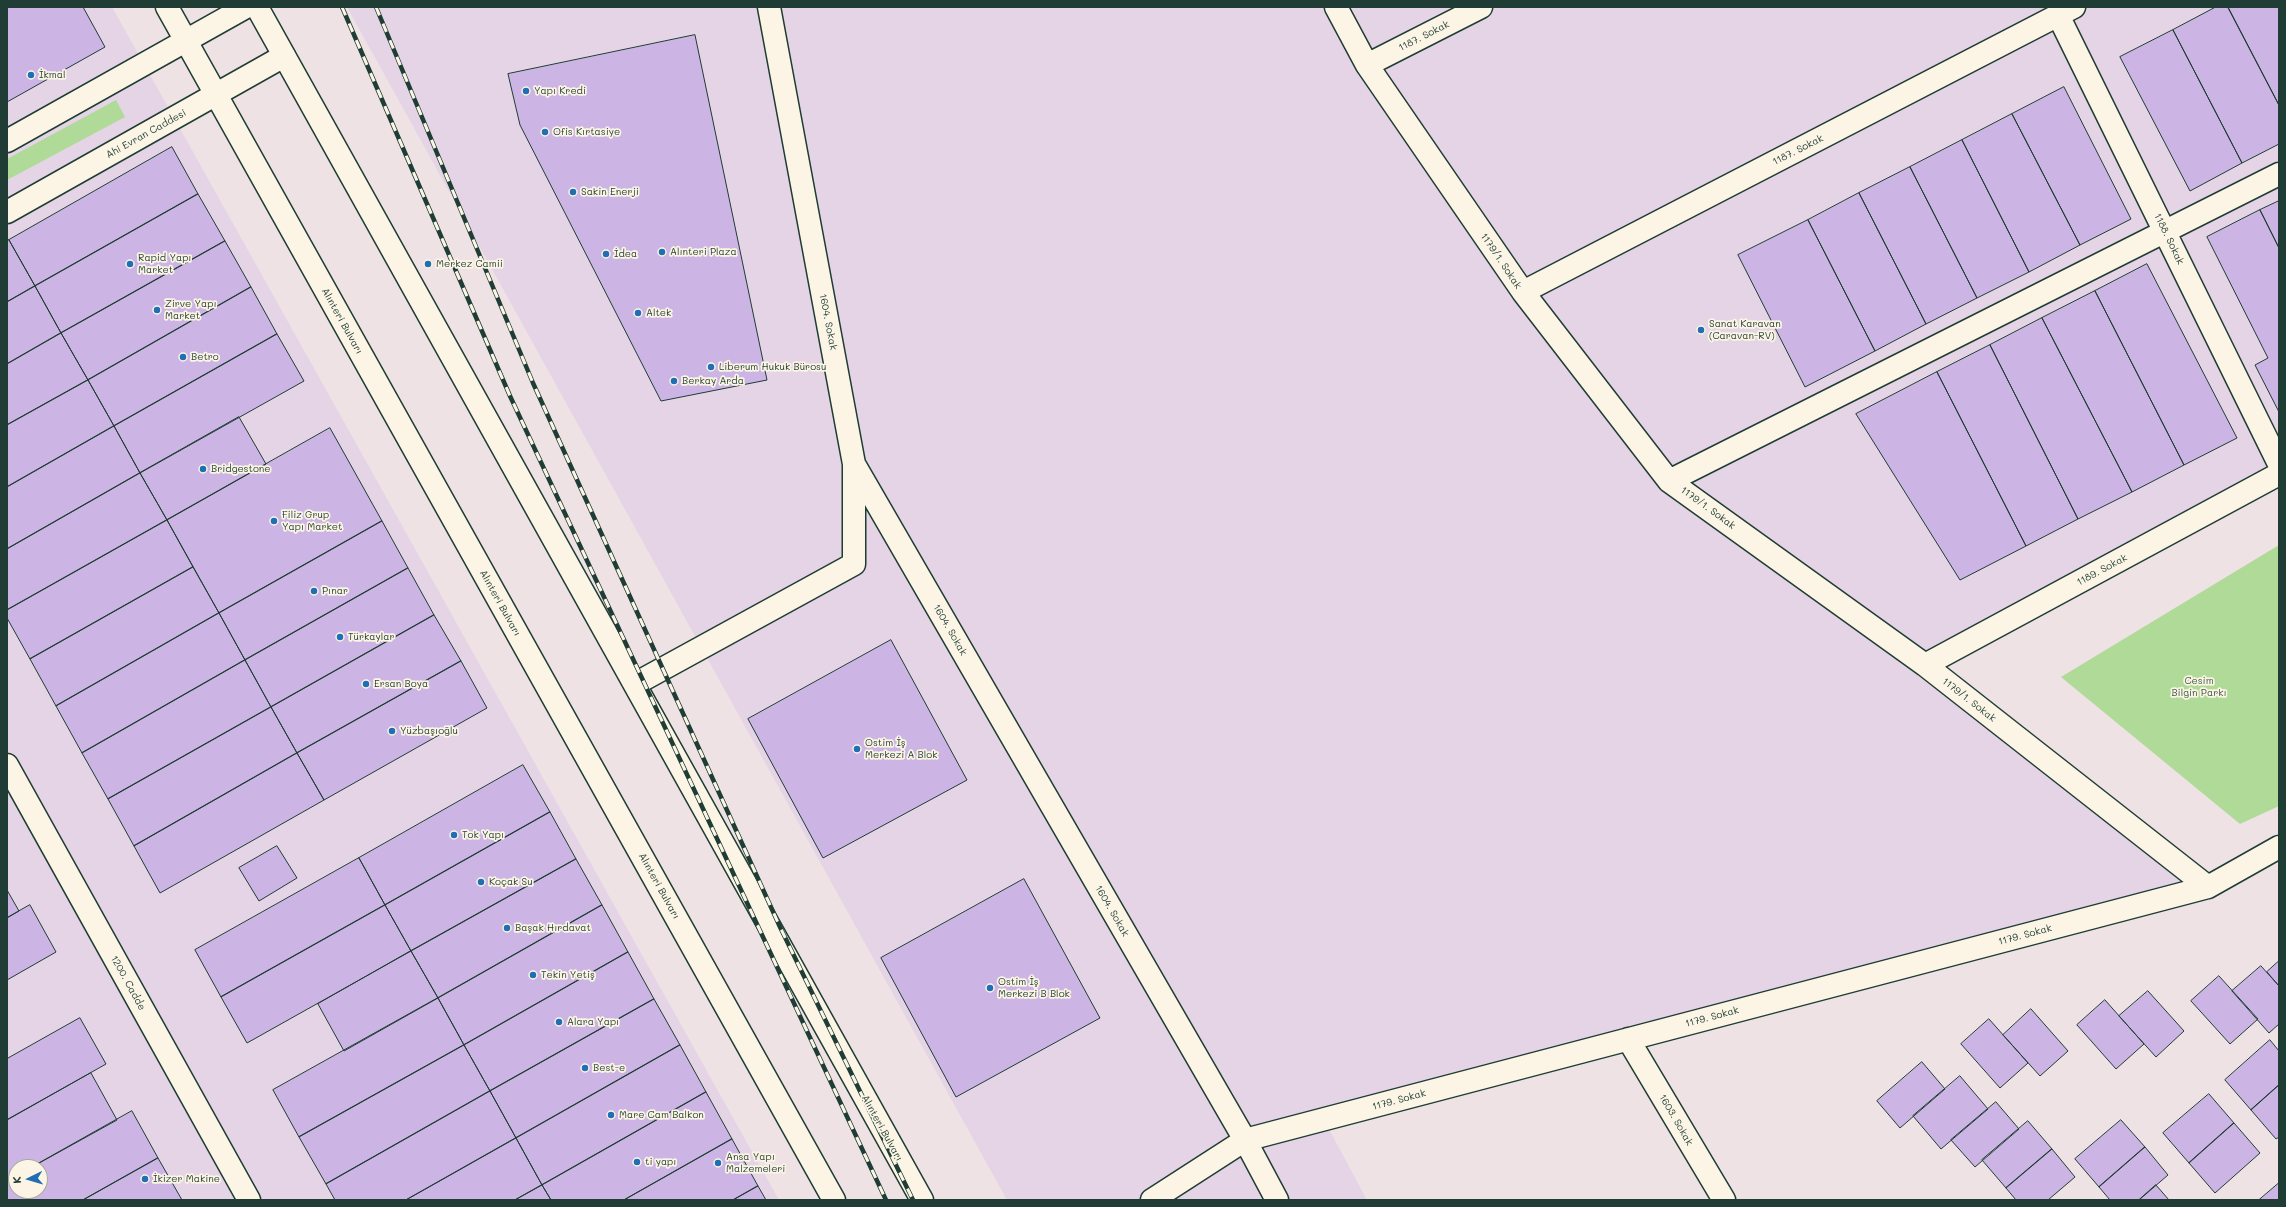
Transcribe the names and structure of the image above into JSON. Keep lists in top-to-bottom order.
{
  "streets": {
    "street": [
      "1187. Sokak",
      "Ahi Evran Caddesi",
      "1188. Sokak",
      "1179/1. Sokak",
      "Alınteri Bulvarı",
      "1604. Sokak",
      "1189. Sokak",
      "1179. Sokak",
      "1200. Cadde",
      "1603. Sokak"
    ]
  },
  "crossings": [
    ["1187. Sokak", "1188. Sokak"],
    ["1187. Sokak", "1179/1. Sokak"],
    ["Ahi Evran Caddesi", "Alınteri Bulvarı"],
    ["1179/1. Sokak", "1189. Sokak"],
    ["1179/1. Sokak", "1179. Sokak"],
    ["1604. Sokak", "1179. Sokak"],
    ["1179. Sokak", "1603. Sokak"]
  ],
  "parks": ["Cesim Bilgin Parkı"],
  "places": [
    "İkmal",
    "Yapı Kredi",
    "Ofis Kırtasiye",
    "Sakin Enerji",
    "Alınteri Plaza",
    "İdea",
    "Rapid Yapı Market",
    "Merkez Camii",
    "Zirve Yapı Market",
    "Altek",
    "Sanat Karavan (Caravan-RV)",
    "Betro",
    "Liberum Hukuk Bürosu",
    "Berkay Arda",
    "Bridgestone",
    "Filiz Grup Yapı Market",
    "Pınar",
    "Türkaylar",
    "Ersan Boya",
    "Yüzbaşıoğlu",
    "Ostim İş Merkezi A Blok",
    "Tok Yapı",
    "Koçak Su",
    "Başak Hırdavat",
    "Tekin Yetiş",
    "Ostim İş Merkezi B Blok",
    "Alara Yapı",
    "Best-e",
    "Mare Cam Balkon",
    "ti yapı",
    "Ansa Yapı Malzemeleri",
    "İkizer Makine"
  ],
  "north": "left"
}
